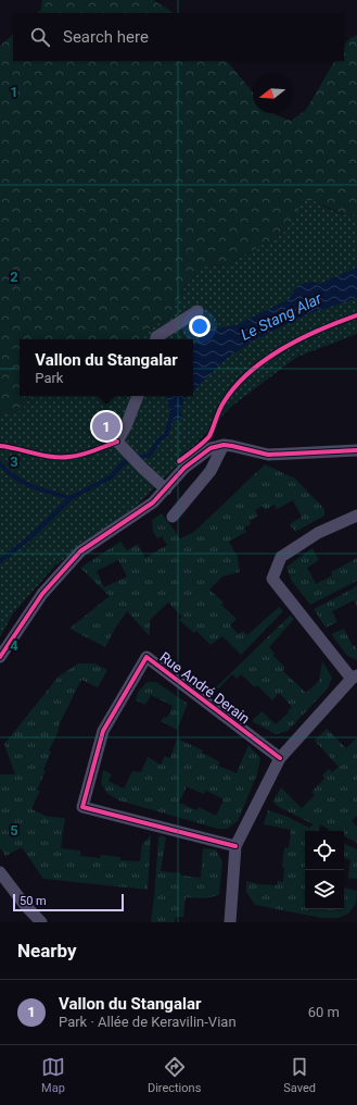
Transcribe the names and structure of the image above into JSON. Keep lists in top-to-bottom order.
{
  "streets": {
    "street": ["Rue André Derain"]
  },
  "water": ["Le Stang Alar"],
  "scale_bar": "50 m",
  "north": "left",
  "page": {
    "search": "Search here",
    "popup": ["Vallon du Stangalar", "Park"],
    "pins": "1",
    "scale": "50 m",
    "heading": "Nearby",
    "list": [
      {
        "mark": "1",
        "name": "Vallon du Stangalar",
        "note": "Park · Allée de Keravilin-Vian",
        "value": "60 m"
      }
    ],
    "nav": ["Map", "Directions", "Saved"]
  },
  "grid": {
    "rows": [
      "1",
      "2",
      "3",
      "4",
      "5"
    ]
  }
}
